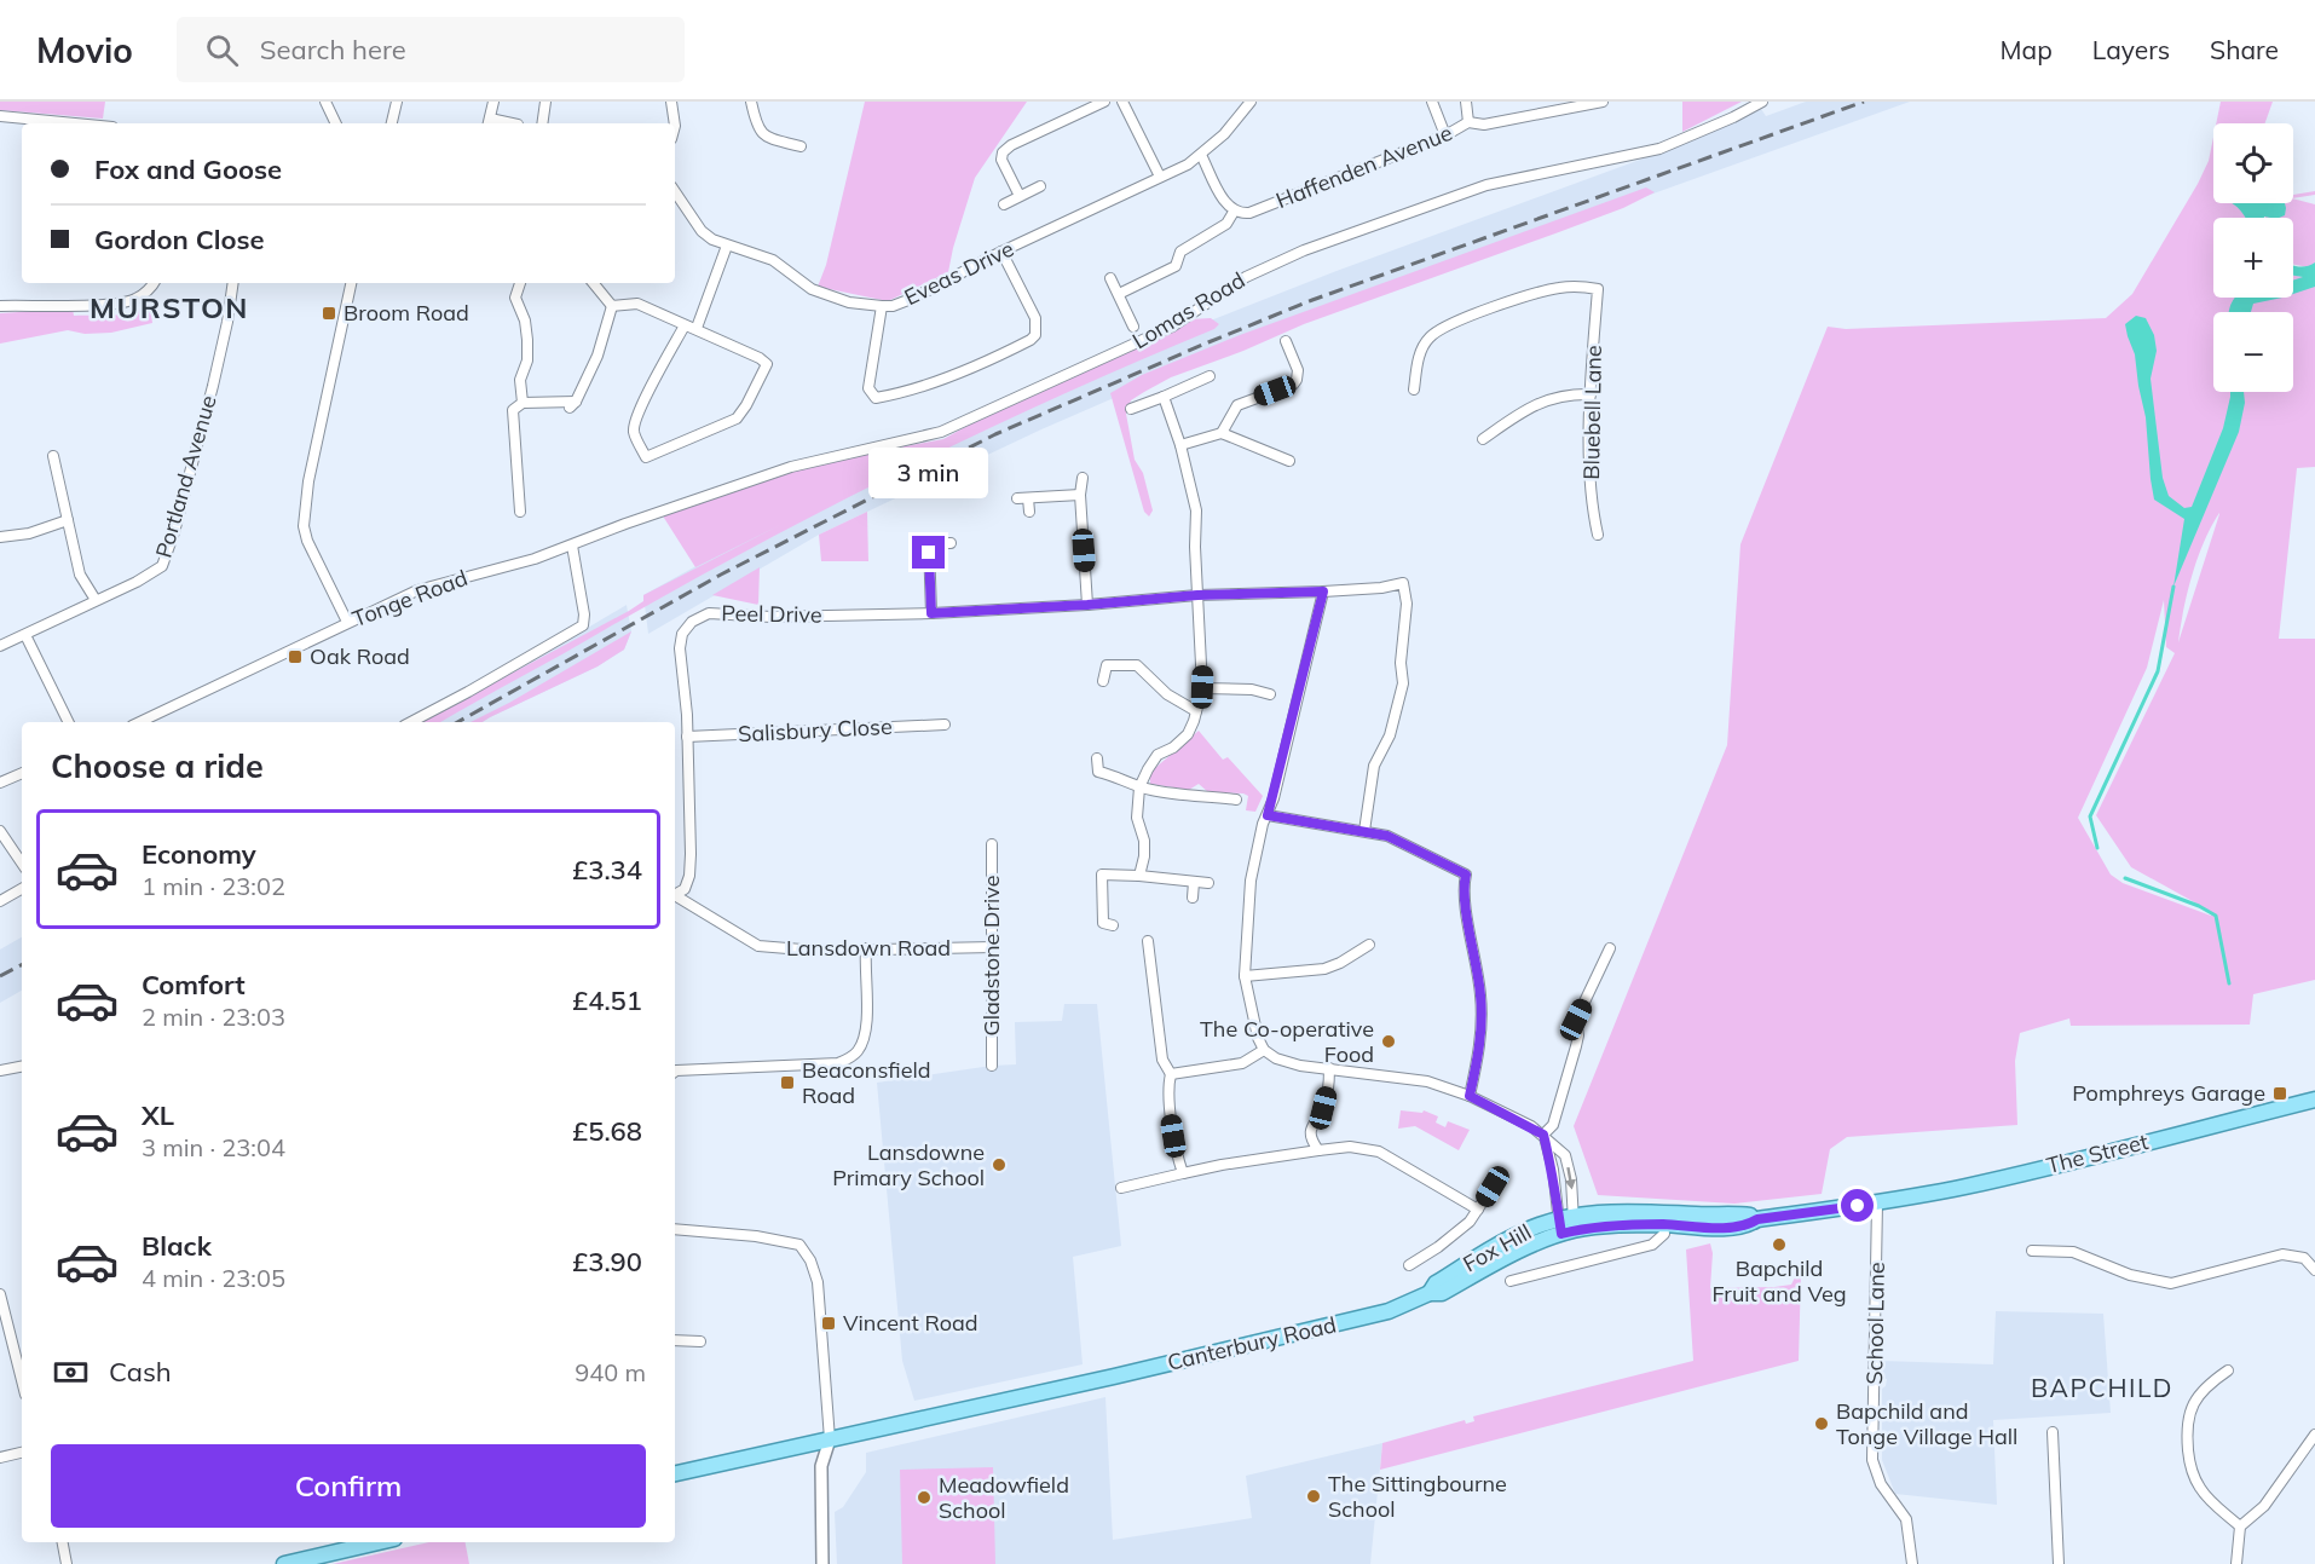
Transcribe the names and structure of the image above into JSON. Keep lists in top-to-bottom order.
{
  "streets": {
    "main road": ["The Street", "Fox Hill", "Canterbury Road"],
    "street": [
      "Haffenden Avenue",
      "Eveas Drive",
      "Lomas Road",
      "Bluebell Lane",
      "Portland Avenue",
      "Tonge Road",
      "Peel Drive",
      "Salisbury Close",
      "Lansdown Road",
      "Gladstone Drive",
      "School Lane"
    ]
  },
  "crossings": [
    ["Lomas Road", "Tonge Road"],
    ["Peel Drive", "Salisbury Close"],
    ["Lansdown Road", "Gladstone Drive"],
    ["The Street", "Fox Hill"],
    ["The Street", "School Lane"],
    ["Fox Hill", "School Lane"],
    ["Fox Hill", "Canterbury Road"]
  ],
  "districts": ["MURSTON", "BAPCHILD"],
  "places": {
    "transit": [
      "Broom Road",
      "Oak Road",
      "Beaconsfield Road",
      "Pomphreys Garage",
      "Vincent Road"
    ],
    "other": [
      "The Co-operative Food",
      "Lansdowne Primary School",
      "Bapchild Fruit and Veg",
      "Bapchild and Tonge Village Hall",
      "The Sittingbourne School",
      "Meadowfield School"
    ]
  },
  "page": {
    "header": "Movio",
    "search": "Search here",
    "nav": ["Map", "Layers", "Share"],
    "map_buttons": ["+", "−"],
    "banner": ["Fox and Goose", "Gordon Close"],
    "bubble": "3 min",
    "heading": "Choose a ride",
    "list": [
      {
        "name": "Economy",
        "note": "1 min · 23:02",
        "value": "£3.34"
      },
      {
        "name": "Comfort",
        "note": "2 min · 23:03",
        "value": "£4.51"
      },
      {
        "name": "XL",
        "note": "3 min · 23:04",
        "value": "£5.68"
      },
      {
        "name": "Black",
        "note": "4 min · 23:05",
        "value": "£3.90"
      }
    ],
    "pay": ["Cash", "940 m"],
    "buttons": "Confirm"
  }
}
